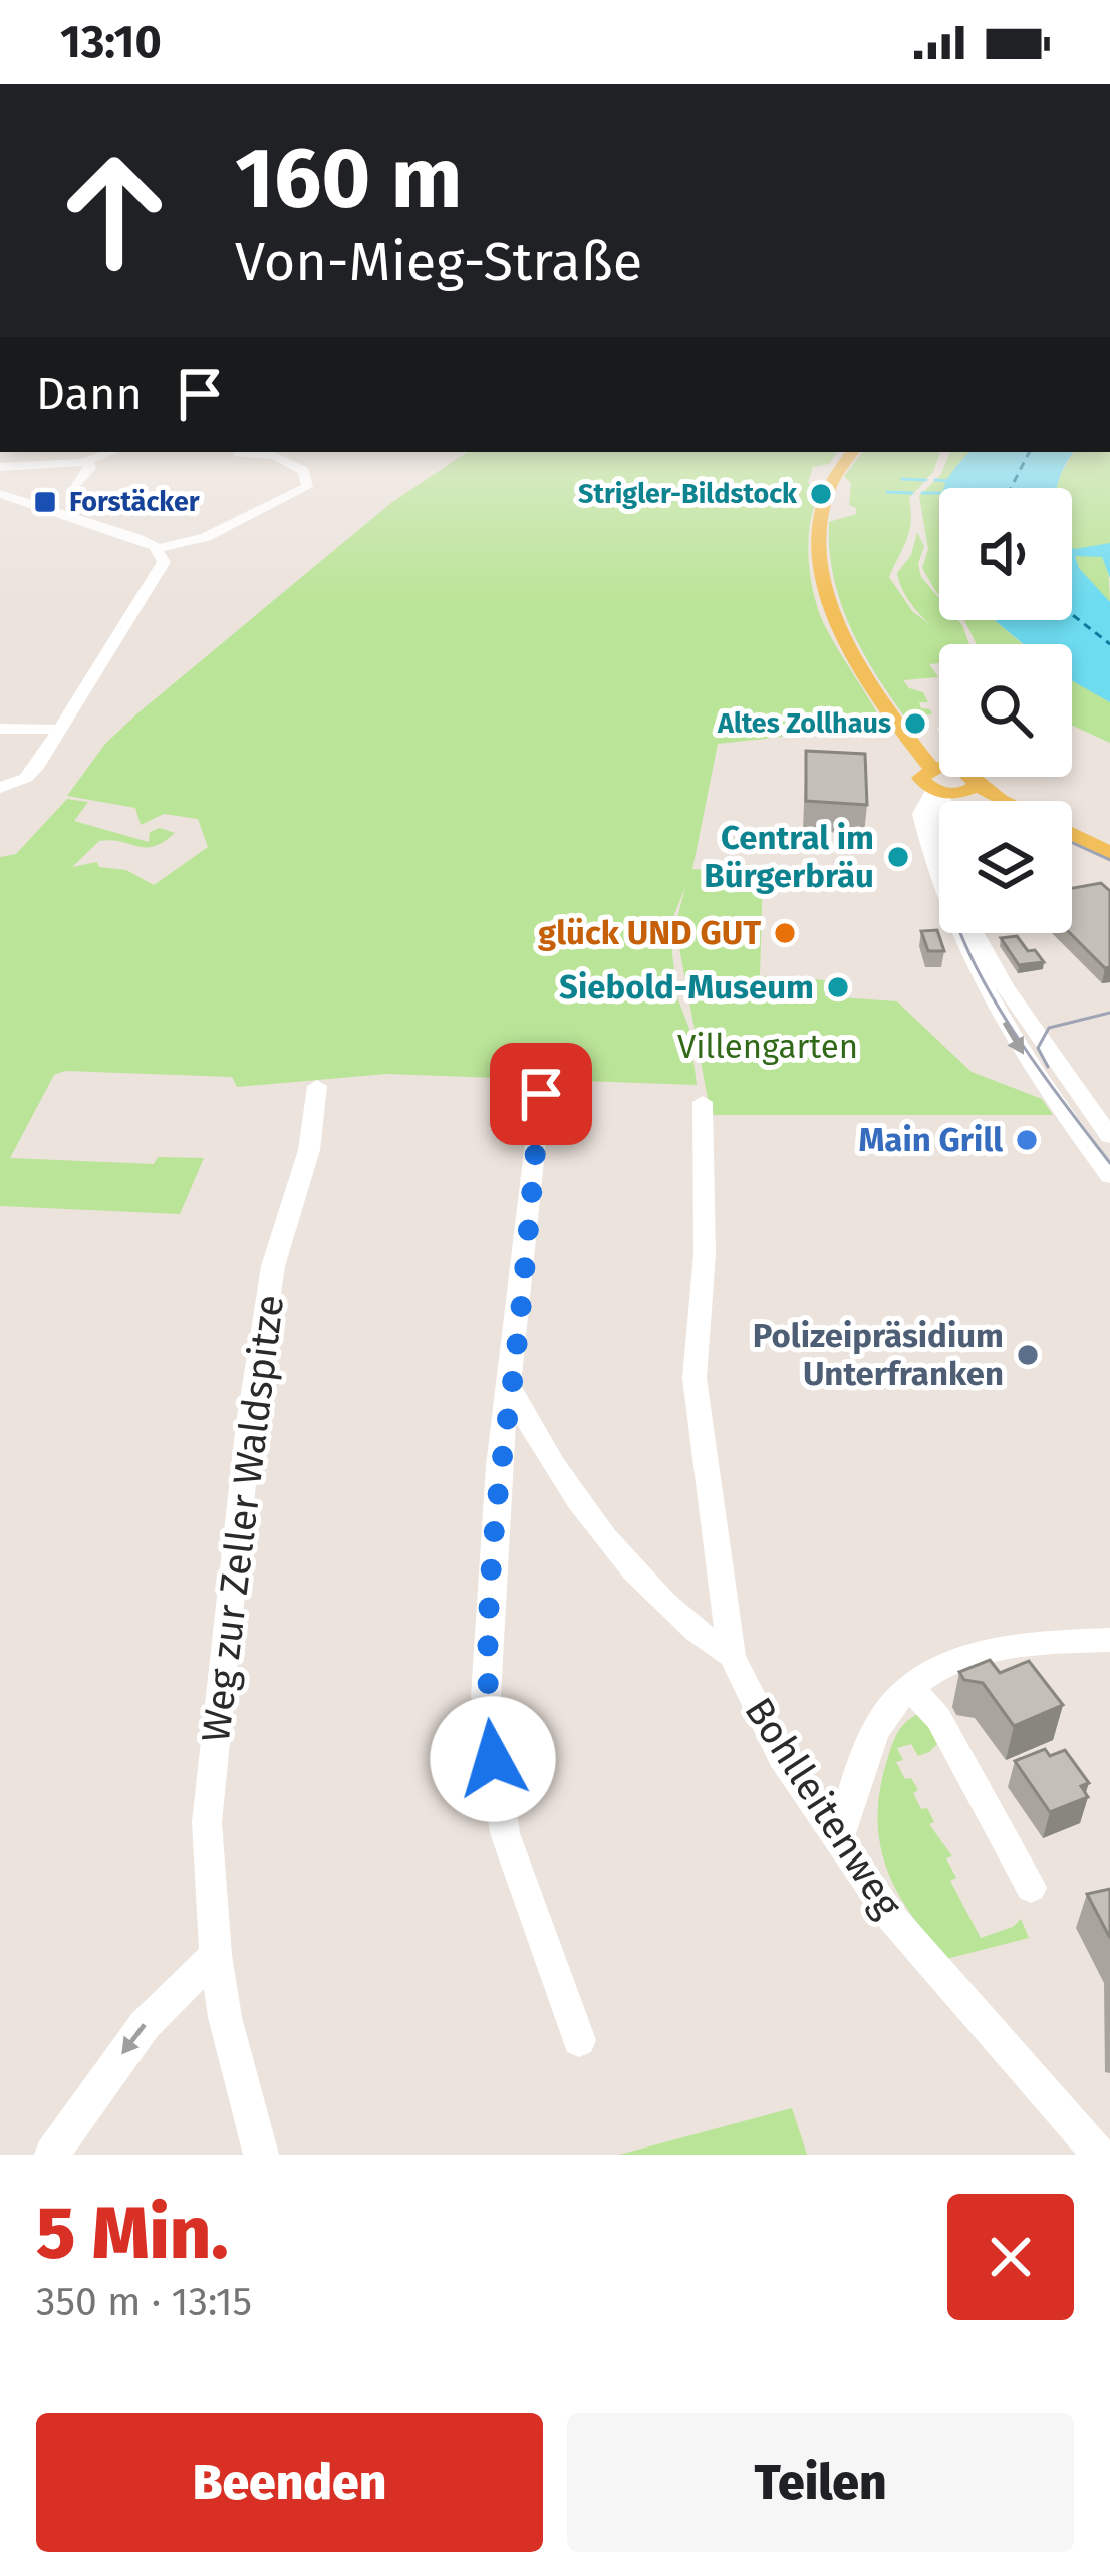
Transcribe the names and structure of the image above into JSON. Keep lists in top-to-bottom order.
{
  "streets": {
    "street": ["Weg zur Zeller Waldspitze", "Bohlleitenweg"]
  },
  "parks": ["Villengarten"],
  "places": {
    "other": [
      "Strigler-Bildstock",
      "Altes Zollhaus",
      "Central im Bürgerbräu",
      "glück UND GUT",
      "Siebold-Museum",
      "Main Grill",
      "Polizeipräsidium Unterfranken"
    ],
    "transit": ["Forstäcker"]
  },
  "page": {
    "status": "13:10",
    "turn": ["160 m", "Von-Mieg-Straße"],
    "then": "Dann",
    "heading": ["5 Min.", "350 m · 13:15"],
    "buttons": ["Beenden", "Teilen"]
  }
}
